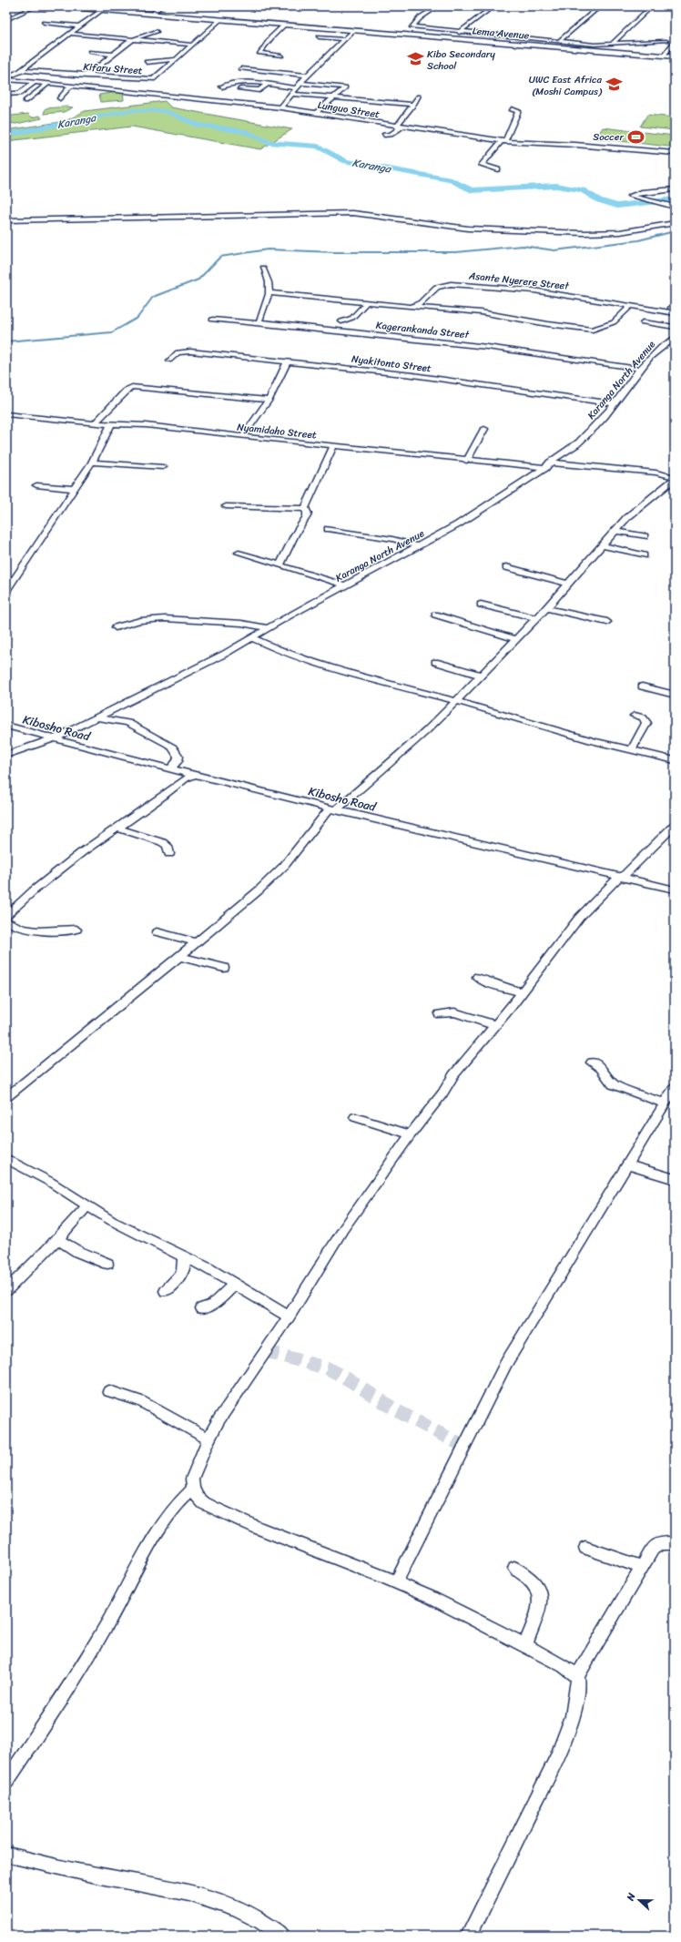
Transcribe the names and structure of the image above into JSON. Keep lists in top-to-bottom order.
{
  "streets": {
    "main road": ["Lema Avenue"],
    "street": [
      "Kifaru Street",
      "Lunguo Street",
      "Asante Nyerere Street",
      "Kagerankanda Street",
      "Nyakitonto Street",
      "Karanga North Avenue",
      "Nyamidaho Street",
      "Kibosho Road"
    ]
  },
  "crossings": [
    ["Kifaru Street", "Lunguo Street"],
    ["Kagerankanda Street", "Karanga North Avenue"],
    ["Nyakitonto Street", "Karanga North Avenue"],
    ["Karanga North Avenue", "Nyamidaho Street"],
    ["Karanga North Avenue", "Kibosho Road"]
  ],
  "water": ["Karanga"],
  "places": {
    "school or university": ["Kibo Secondary School", "UWC East Africa (Moshi Campus)"],
    "sports": ["Soccer"]
  },
  "north": "left"
}
